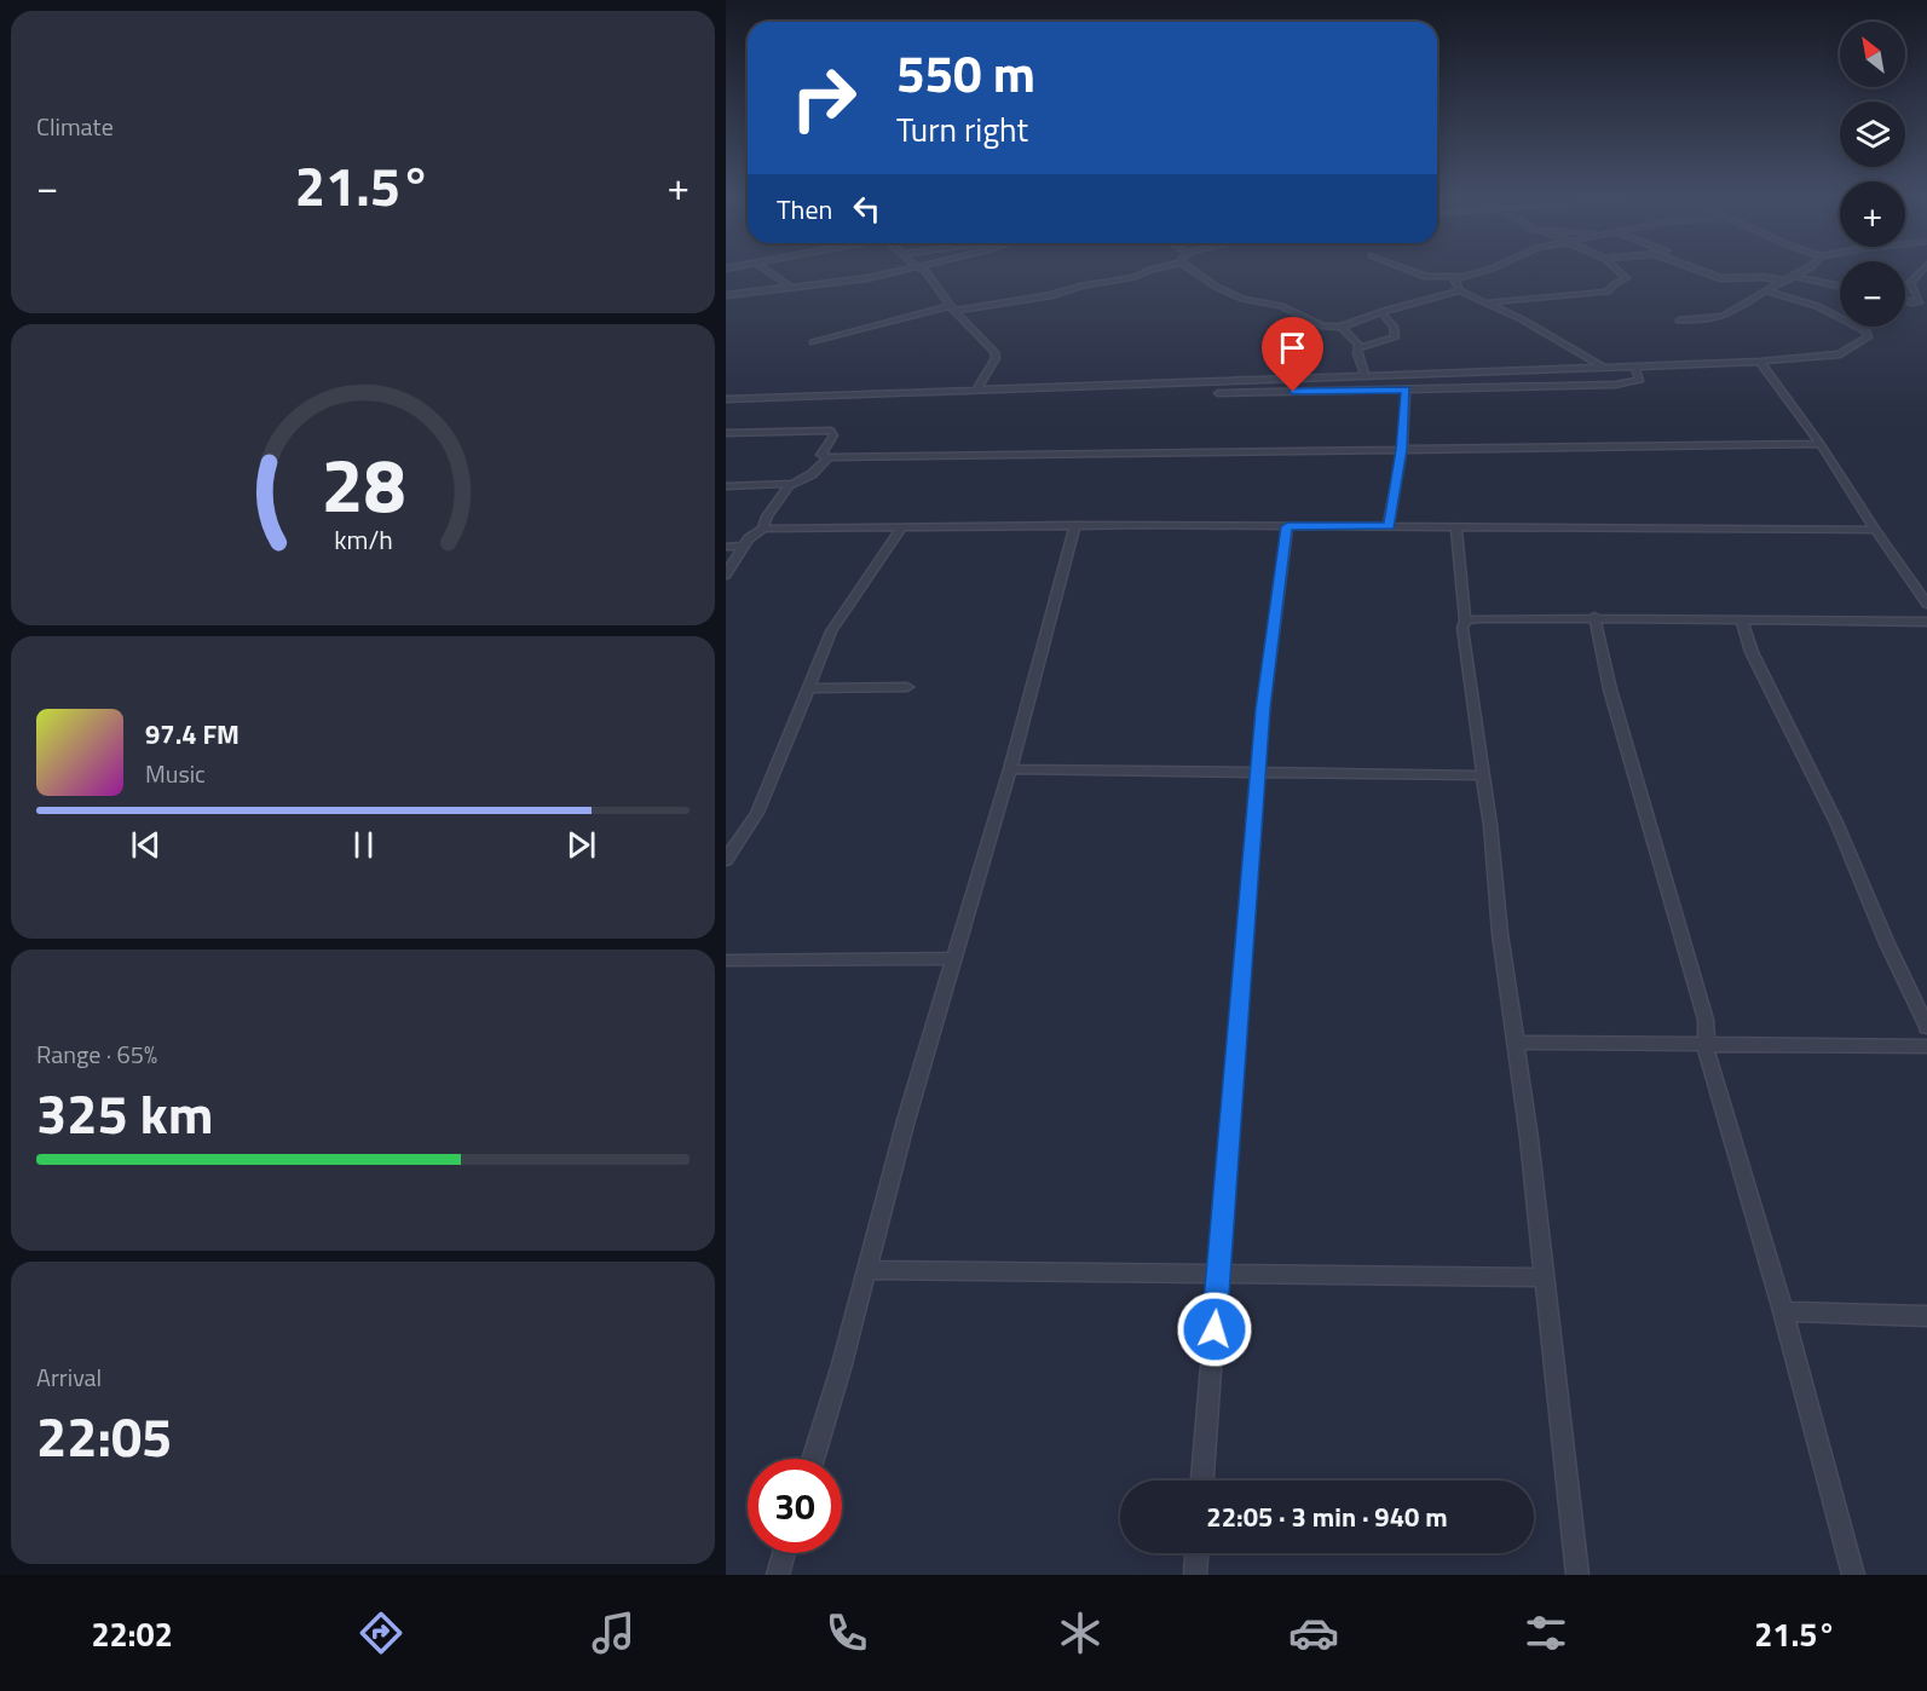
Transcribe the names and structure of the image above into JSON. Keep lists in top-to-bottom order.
{
  "north": "top left",
  "page": {
    "tile": [
      "Climate",
      ["Range · 65%", "325 km"],
      ["Arrival", "22:05"]
    ],
    "map_buttons": ["+", "−"],
    "turn": ["550 m", "Turn right"],
    "heat": ["−", "21.5°", "+"],
    "then": "Then",
    "song": ["97.4 FM", "Music"],
    "limit": "30",
    "trip": "22:05 · 3 min · 940 m",
    "tabs": ["22:02", "21.5°"],
    "gauge": ["28", "km/h"]
  }
}
